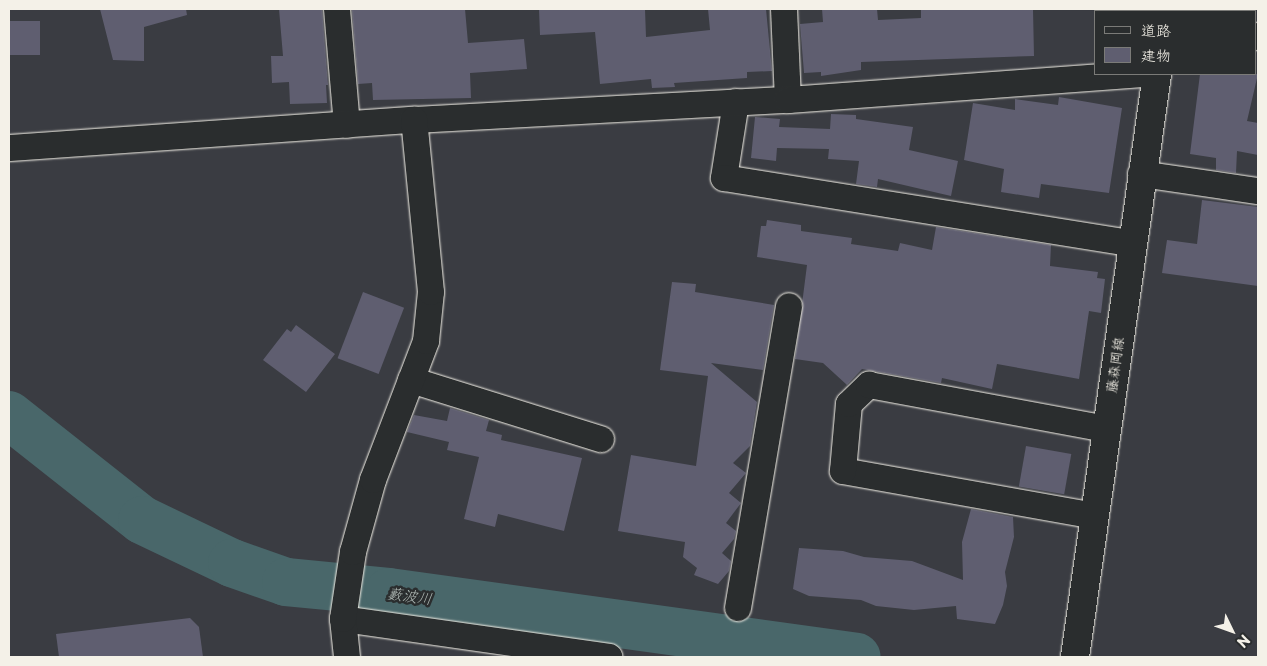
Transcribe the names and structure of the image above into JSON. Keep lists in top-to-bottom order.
{
  "streets": {
    "main road": ["藤森岡線"]
  },
  "water": ["藪波川"],
  "legend": ["道路", "建物"],
  "north": "bottom right"
}
